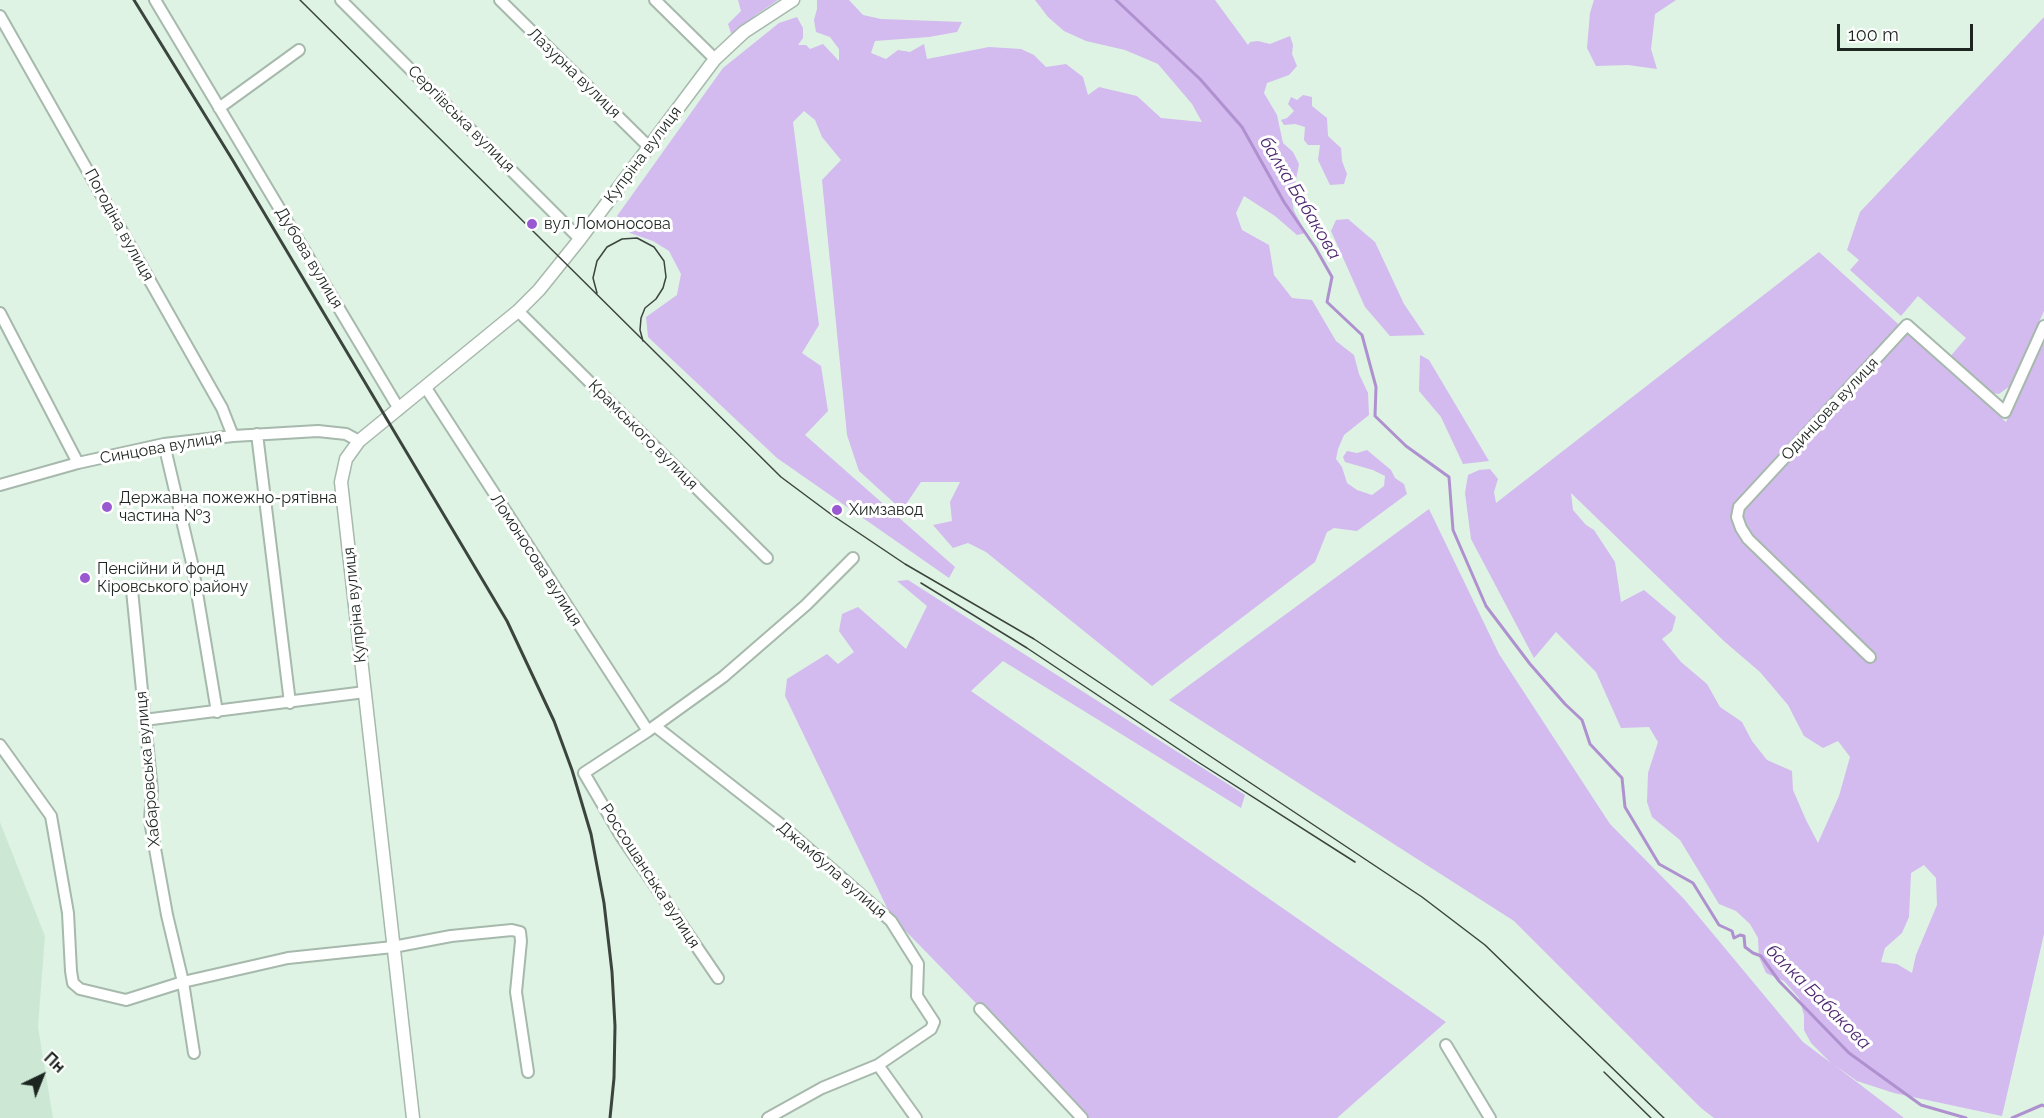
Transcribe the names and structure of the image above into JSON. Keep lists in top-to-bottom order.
{
  "streets": {
    "main road": ["Купріна вулиця"],
    "street": [
      "Лазурна вулиця",
      "Сергіївська вулиця",
      "Погодіна вулиця",
      "Дубова вулиця",
      "Одинцова вулиця",
      "Крамського вулиця",
      "Синцова вулиця",
      "Ломоносова вулиця",
      "Хабаровська вулиця",
      "Джамбула вулиця",
      "Россошанська вулиця"
    ]
  },
  "crossings": [
    ["Лазурна вулиця", "Купріна вулиця"],
    ["Сергіївська вулиця", "Купріна вулиця"],
    ["Купріна вулиця", "Дубова вулиця"],
    ["Купріна вулиця", "Крамського вулиця"],
    ["Купріна вулиця", "Синцова вулиця"],
    ["Купріна вулиця", "Ломоносова вулиця"],
    ["Погодіна вулиця", "Синцова вулиця"],
    ["Ломоносова вулиця", "Джамбула вулиця"],
    ["Ломоносова вулиця", "Россошанська вулиця"],
    ["Джамбула вулиця", "Россошанська вулиця"]
  ],
  "water": ["балка Бабакова"],
  "places": [
    "вул Ломоносова",
    "Державна пожежно-рятівна частина №3",
    "Химзавод",
    "Пенсійни й фонд Кіровського району"
  ],
  "scale_bar": "100 m",
  "north": "top right"
}
